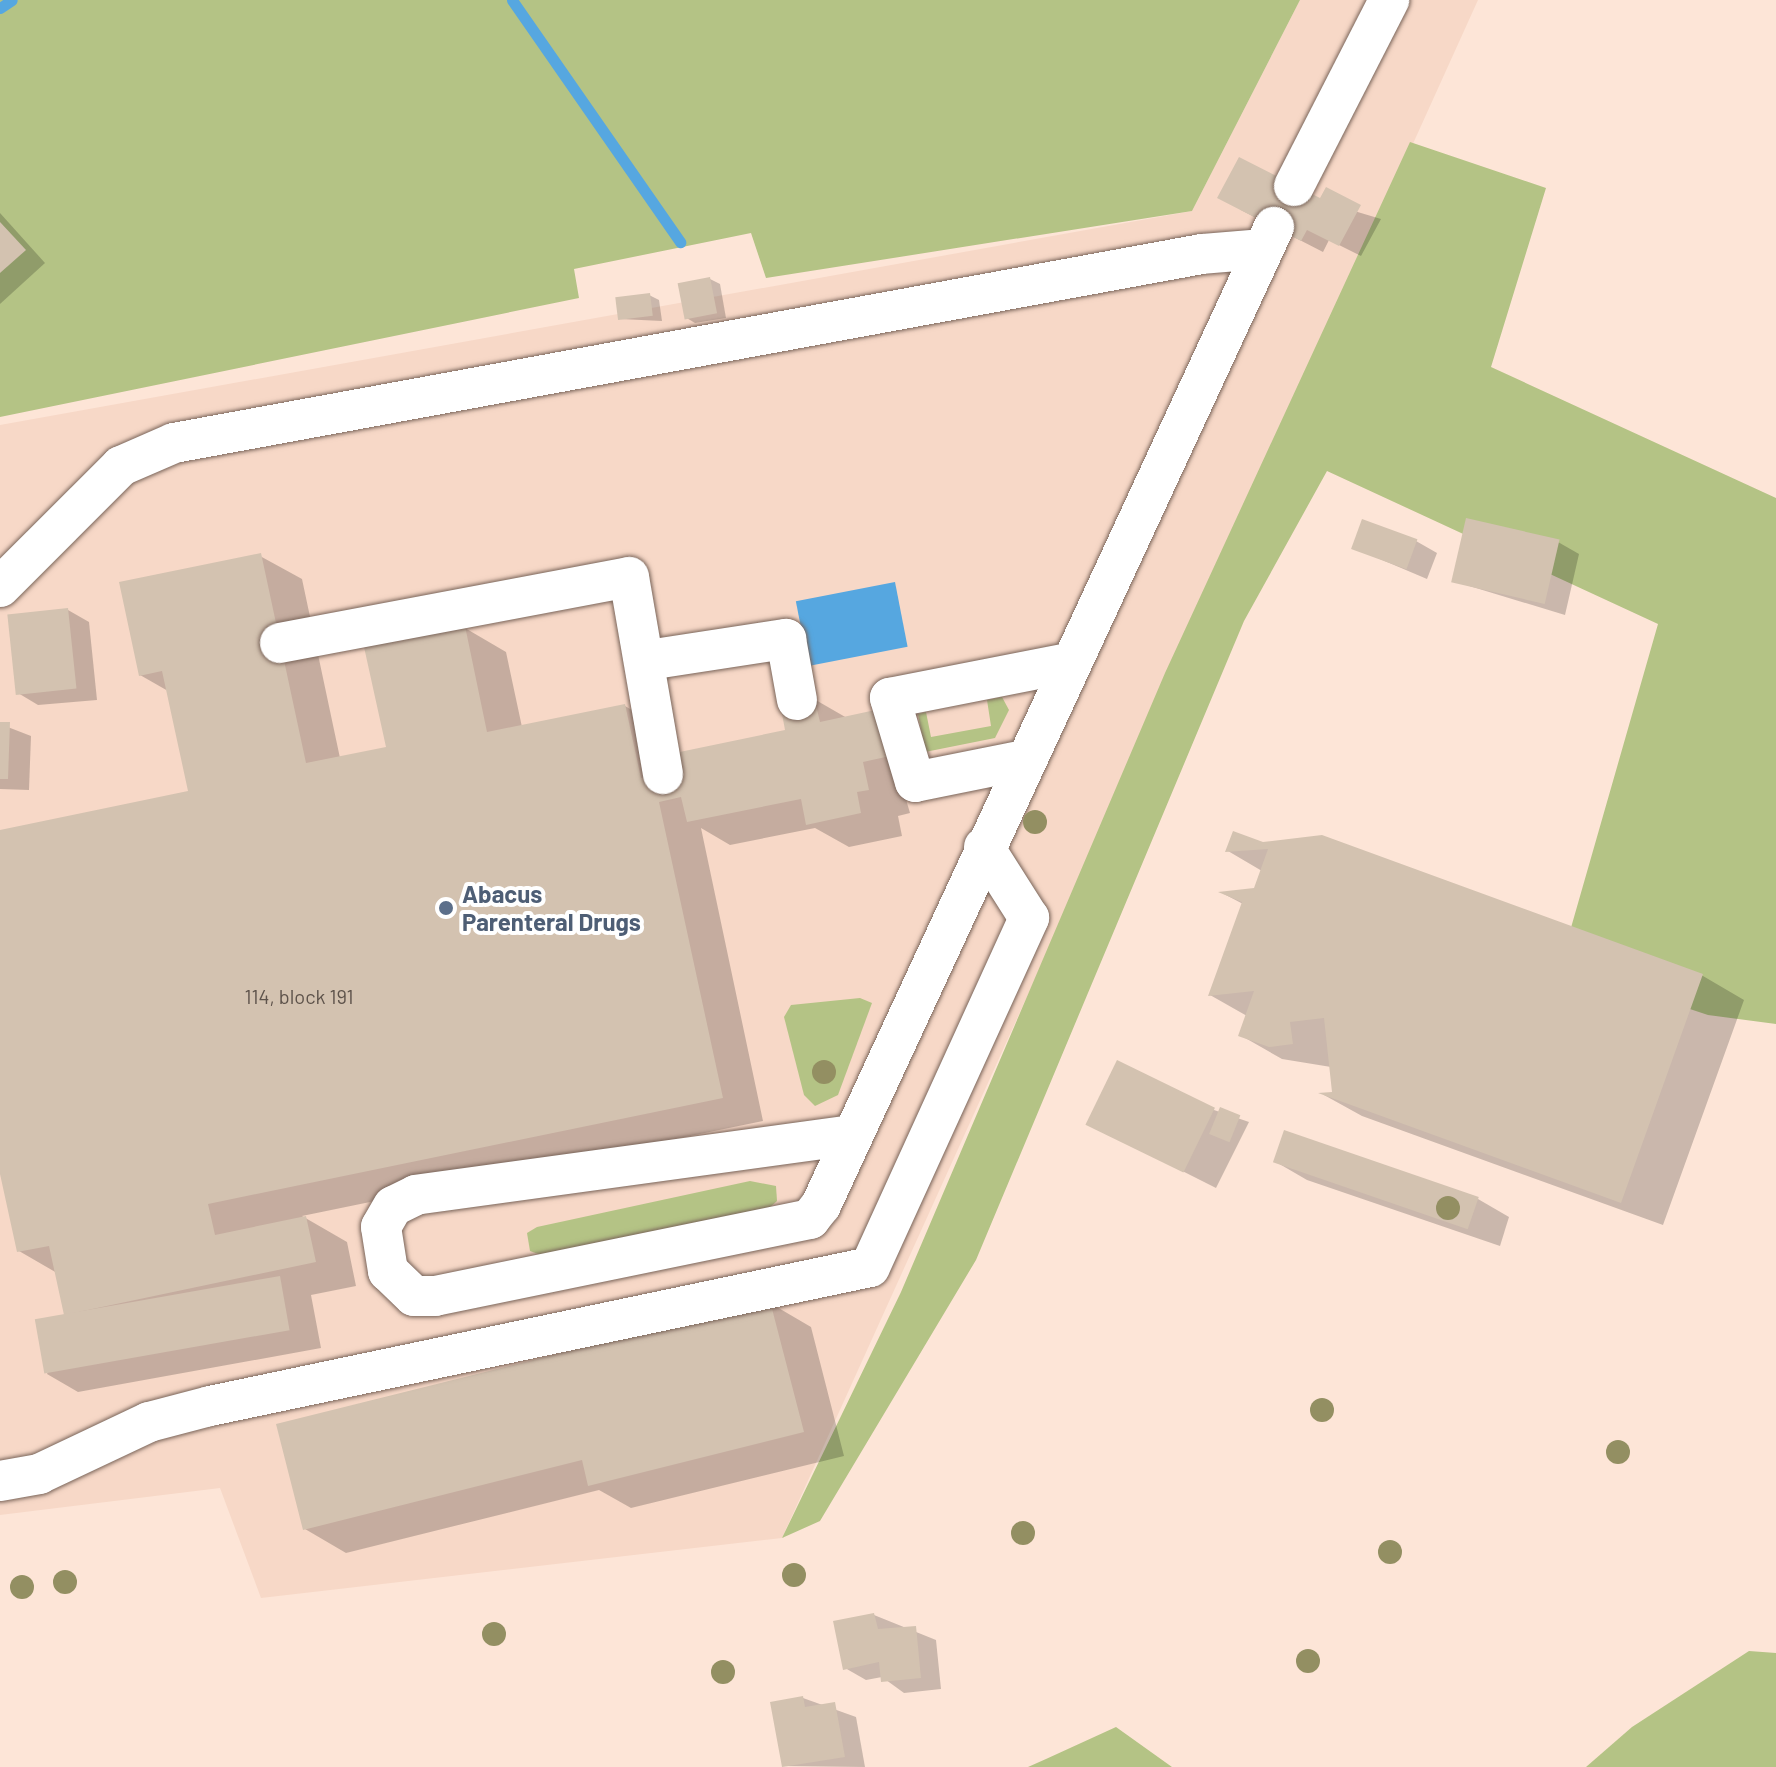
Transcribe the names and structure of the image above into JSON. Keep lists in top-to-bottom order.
{
  "places": ["Abacus Parenteral Drugs"],
  "house_numbers": ["114, block 191"]
}
